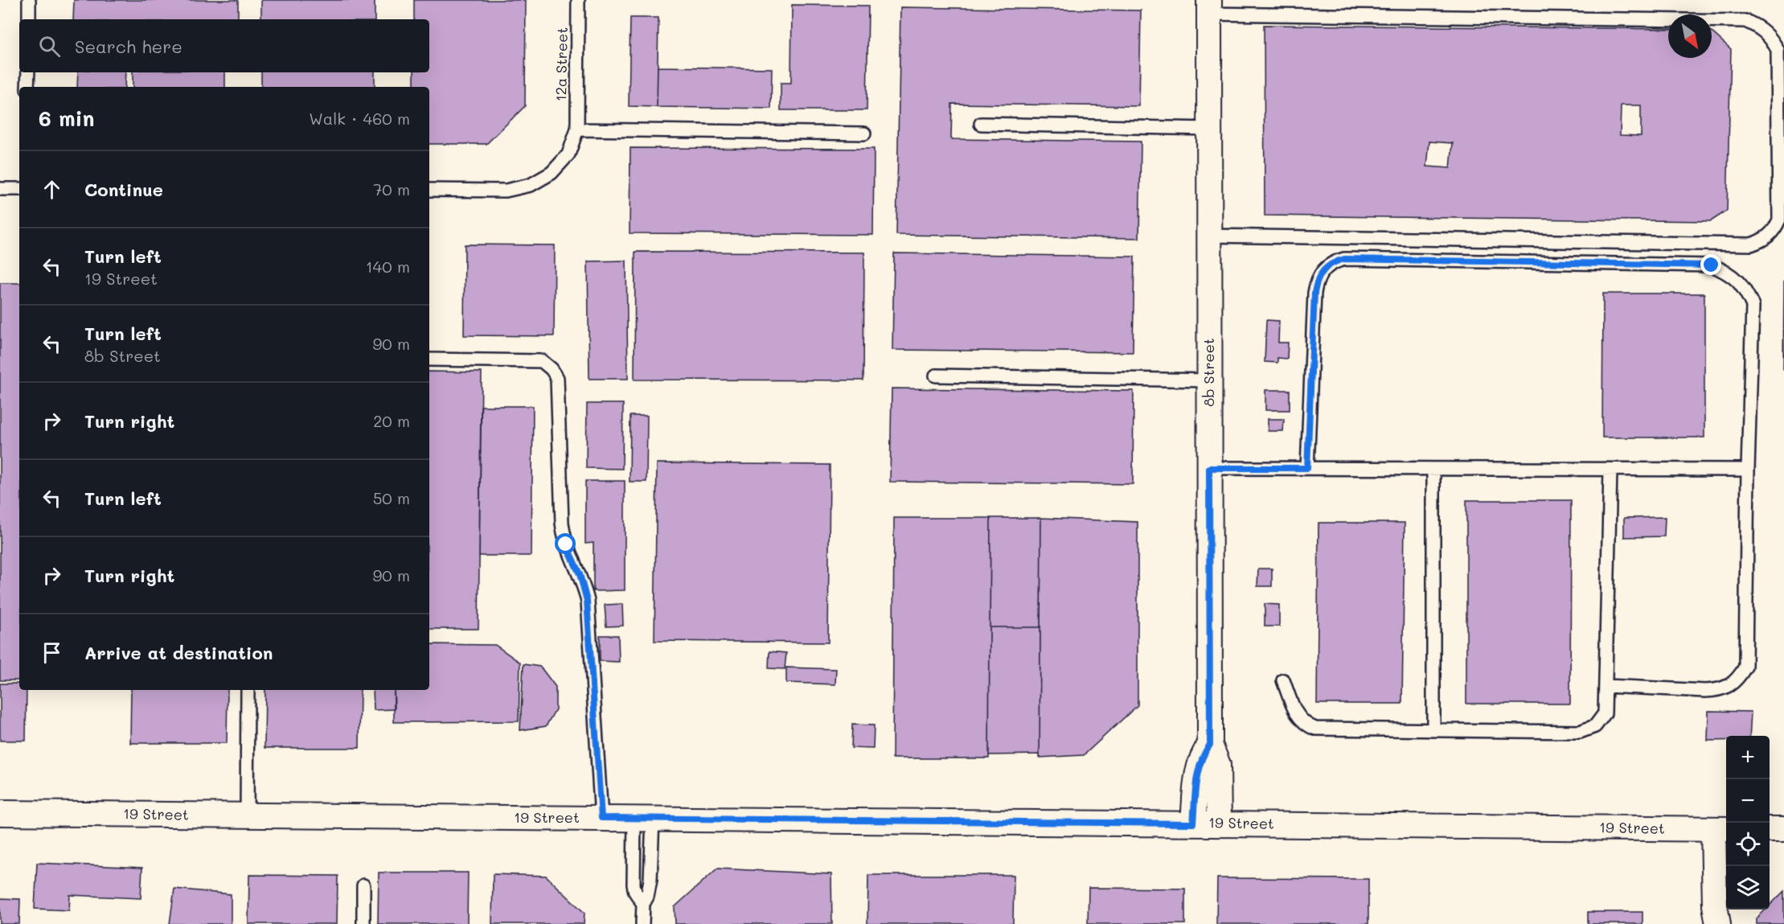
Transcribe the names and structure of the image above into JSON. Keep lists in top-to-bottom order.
{
  "streets": {
    "street": ["8b Street", "19 Street"],
    "lane": ["12a Street"]
  },
  "crossings": [
    ["8b Street", "19 Street"]
  ],
  "north": "bottom right",
  "page": {
    "search": "Search here",
    "heading": ["6 min", "Walk · 460 m"],
    "list": [
      ["Continue", "70 m"],
      ["Turn left", "19 Street", "140 m"],
      ["Turn left", "8b Street", "90 m"],
      ["Turn right", "20 m"],
      ["Turn left", "50 m"],
      ["Turn right", "90 m"],
      "Arrive at destination"
    ],
    "map_buttons": ["+", "−"]
  }
}
